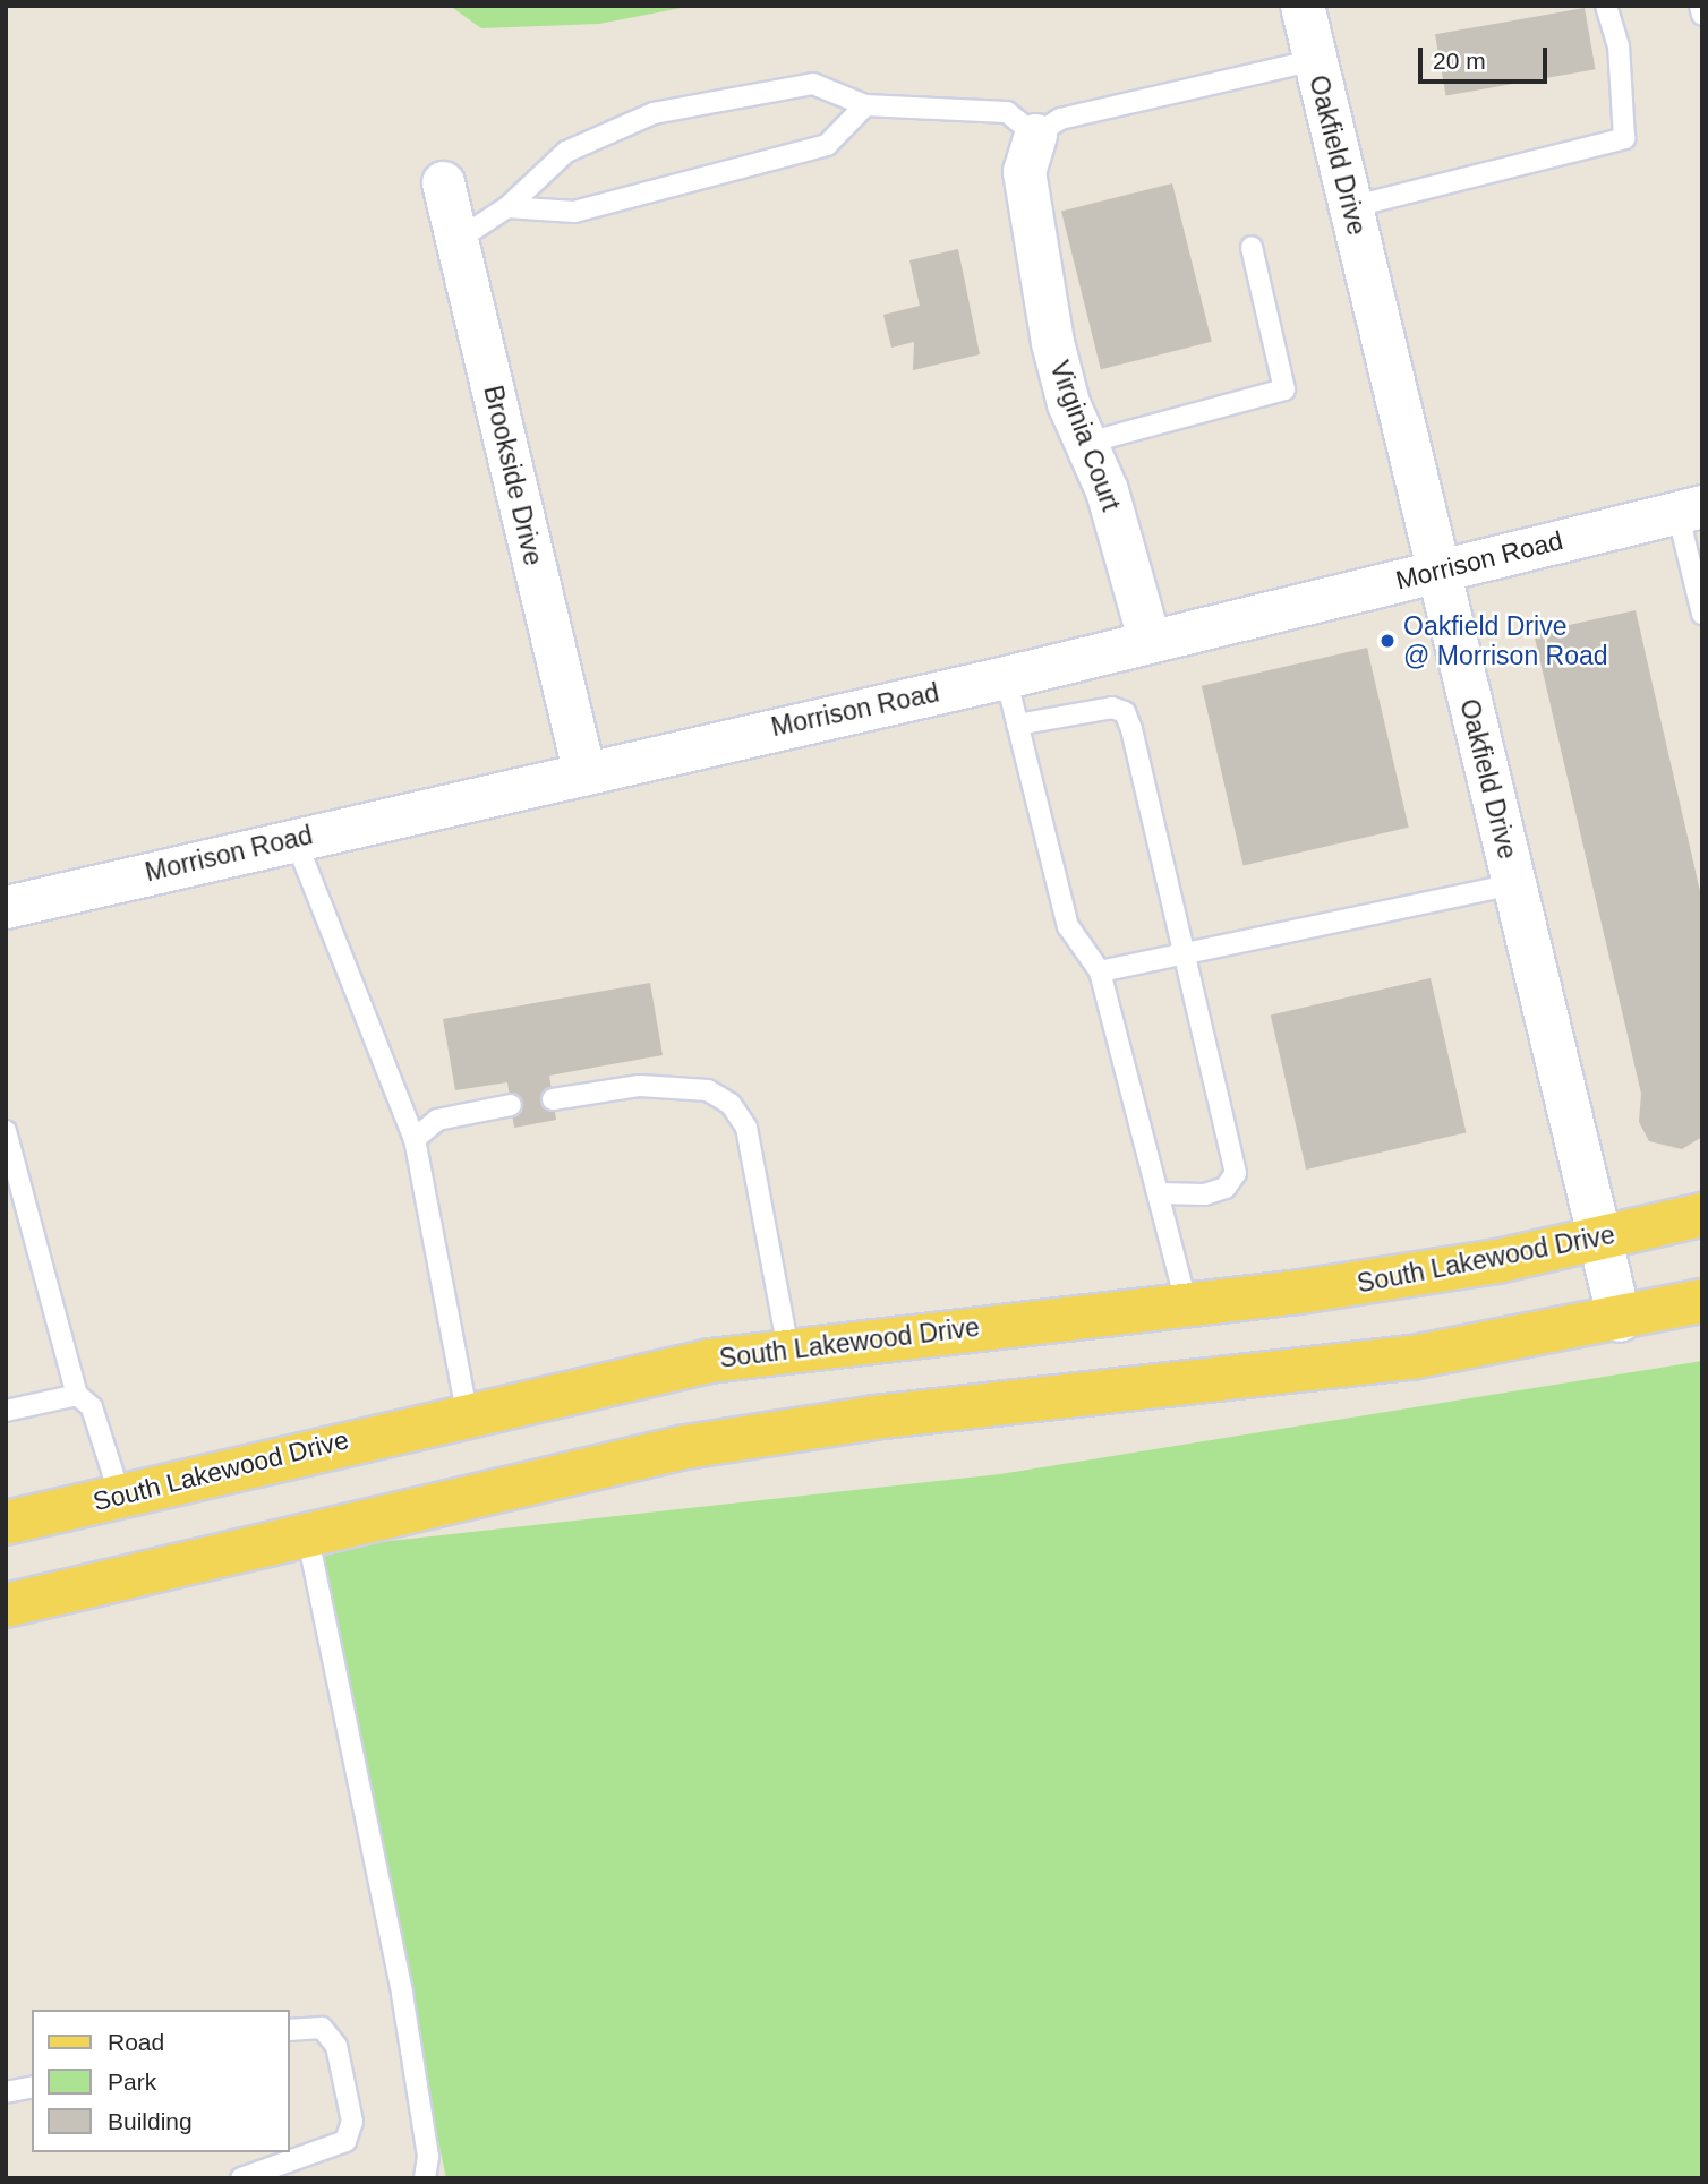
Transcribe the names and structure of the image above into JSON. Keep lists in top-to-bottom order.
{
  "streets": {
    "main road": ["South Lakewood Drive"],
    "street": [
      "Oakfield Drive",
      "Virginia Court",
      "Brookside Drive",
      "Morrison Road"
    ]
  },
  "crossings": [
    ["Oakfield Drive", "Morrison Road"],
    ["Oakfield Drive", "South Lakewood Drive"],
    ["Virginia Court", "Morrison Road"],
    ["Brookside Drive", "Morrison Road"]
  ],
  "places": ["Oakfield Drive @ Morrison Road"],
  "legend": ["Road", "Park", "Building"],
  "scale_bar": "20 m"
}
